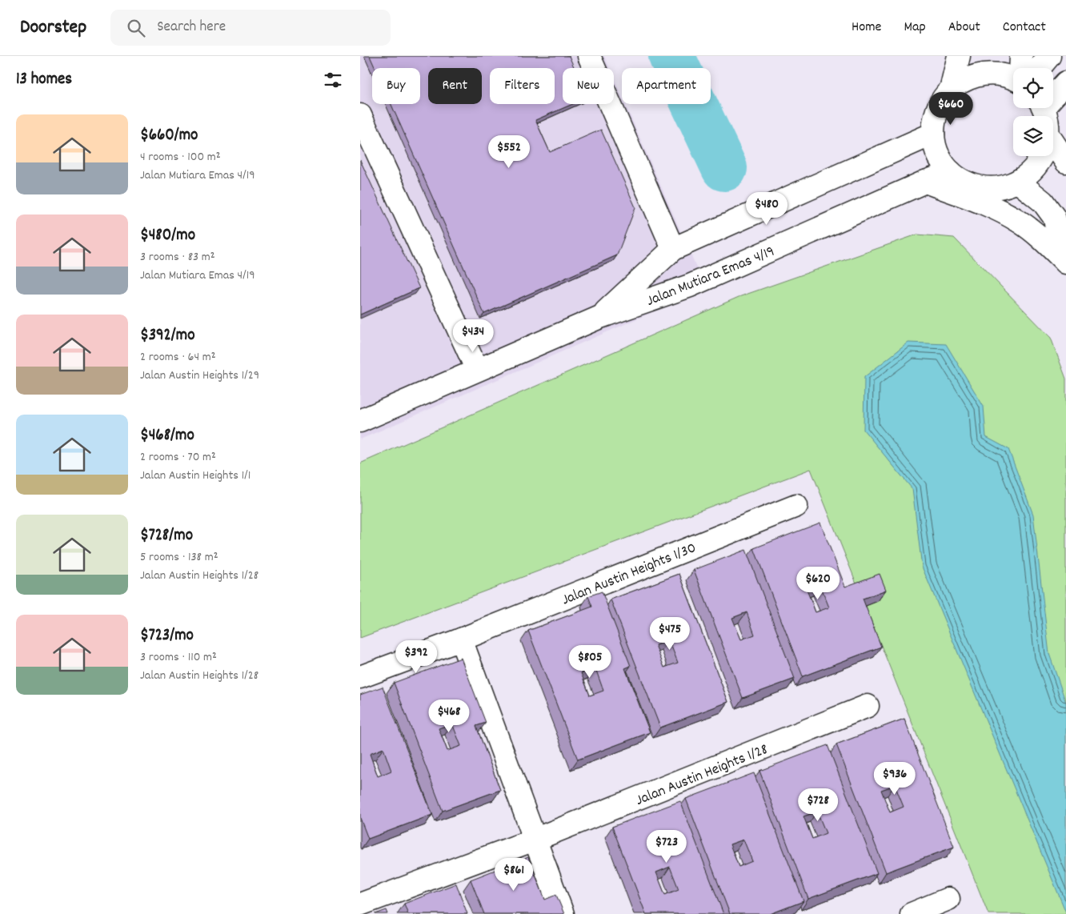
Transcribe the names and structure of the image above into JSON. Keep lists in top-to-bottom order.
{
  "streets": {
    "street": ["Jalan Mutiara Emas 4/19", "Jalan Austin Heights 1/30", "Jalan Austin Heights 1/28"]
  },
  "page": {
    "header": "Doorstep",
    "search": "Search here",
    "nav": [
      "Home",
      "Map",
      "About",
      "Contact"
    ],
    "heading": "13 homes",
    "chip": [
      "Buy",
      "Rent",
      "Filters",
      "New",
      "Apartment"
    ],
    "price": [
      "$660",
      "$552",
      "$480",
      "$434",
      "$620",
      "$475",
      "$392",
      "$805",
      "$468",
      "$936",
      "$728",
      "$723",
      "$861"
    ],
    "list": [
      {
        "name": "$660/mo",
        "note": "4 rooms · 100 m² · Jalan Mutiara Emas 4/19"
      },
      {
        "name": "$480/mo",
        "note": "3 rooms · 83 m² · Jalan Mutiara Emas 4/19"
      },
      {
        "name": "$392/mo",
        "note": "2 rooms · 64 m² · Jalan Austin Heights 1/29"
      },
      {
        "name": "$468/mo",
        "note": "2 rooms · 70 m² · Jalan Austin Heights 1/1"
      },
      {
        "name": "$728/mo",
        "note": "5 rooms · 138 m² · Jalan Austin Heights 1/28"
      },
      {
        "name": "$723/mo",
        "note": "3 rooms · 110 m² · Jalan Austin Heights 1/28"
      }
    ]
  }
}
